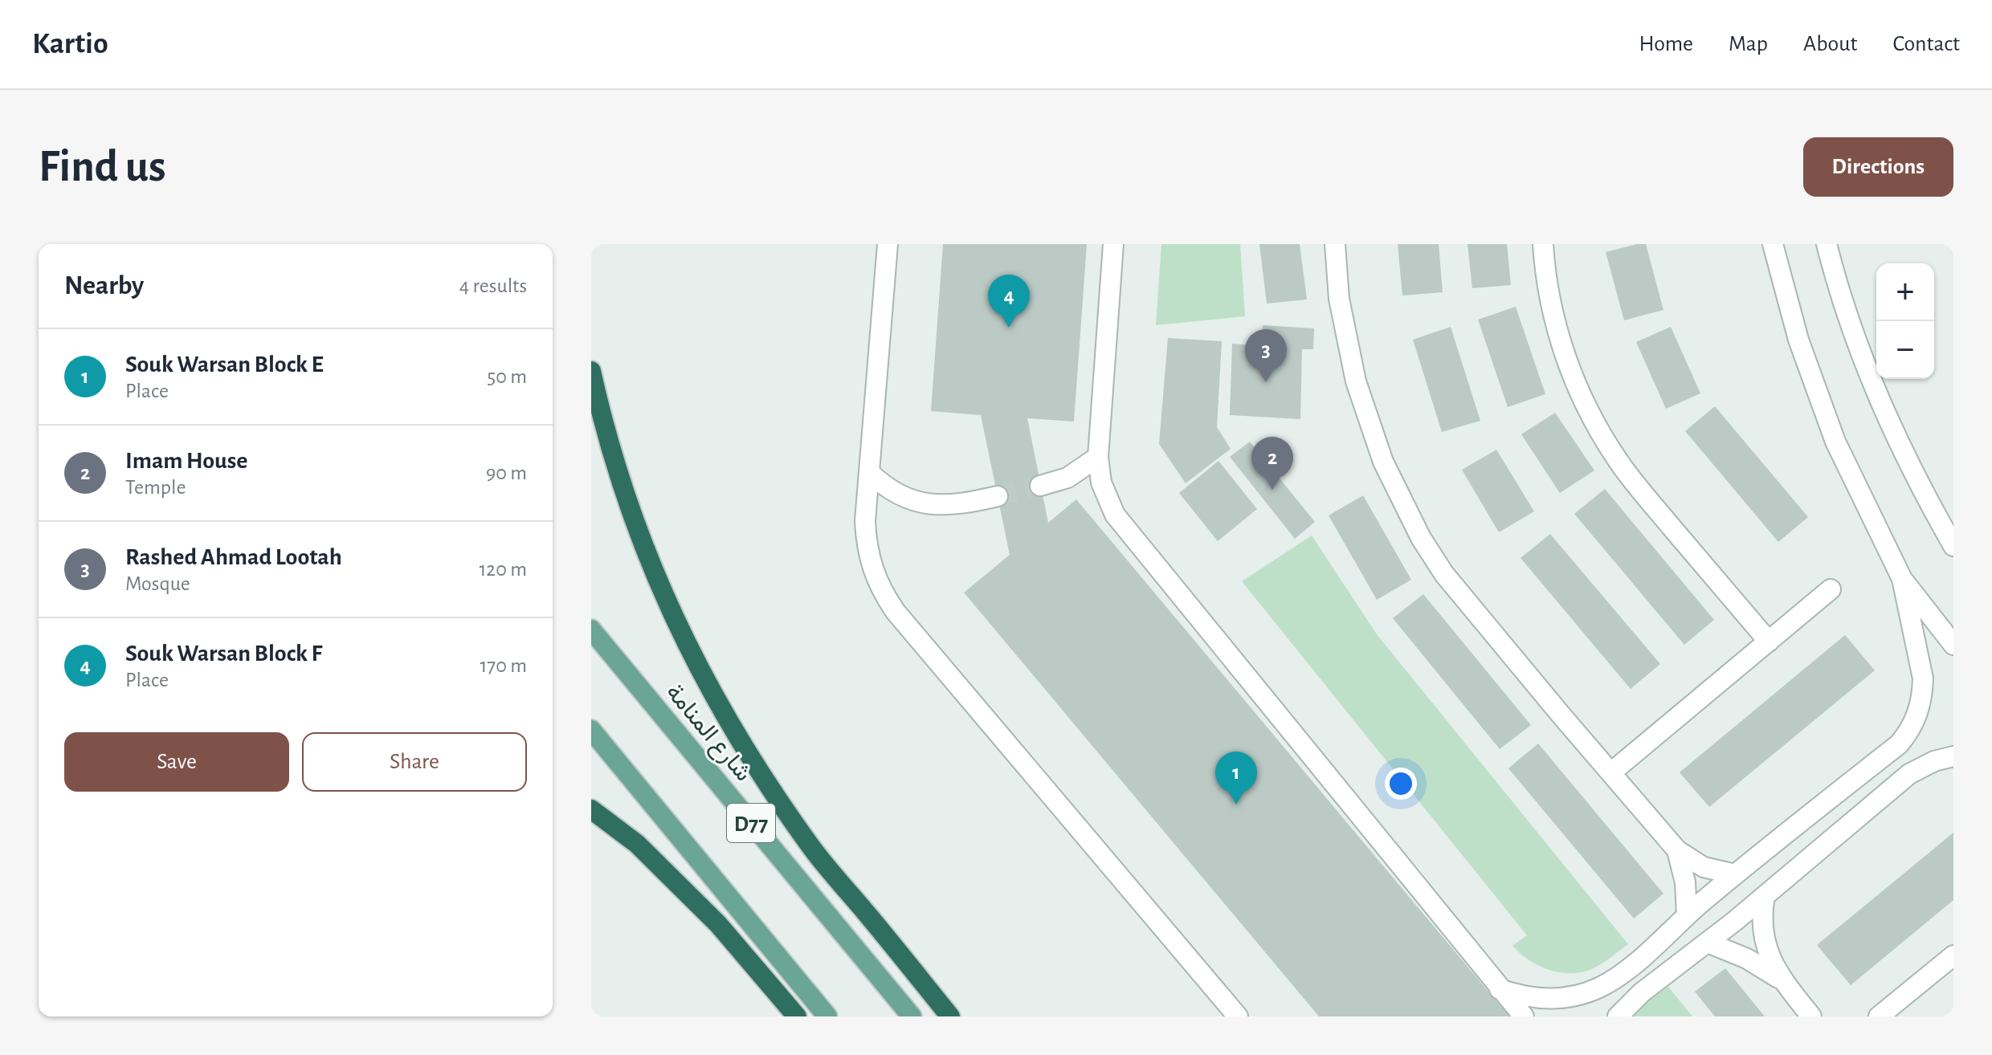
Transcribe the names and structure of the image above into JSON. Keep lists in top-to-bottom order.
{
  "streets": {
    "main road": ["شارع المنامة", "D77"]
  },
  "page": {
    "header": "Kartio",
    "nav": [
      "Home",
      "Map",
      "About",
      "Contact"
    ],
    "buttons": [
      "Directions",
      ["Save", "Share"]
    ],
    "title": "Find us",
    "heading": ["Nearby", "4 results"],
    "map_buttons": ["+", "−"],
    "pins": [
      "4",
      "3",
      "2",
      "1"
    ],
    "list": [
      {
        "mark": "1",
        "name": "Souk Warsan Block E",
        "note": "Place",
        "value": "50 m"
      },
      {
        "mark": "2",
        "name": "Imam House",
        "note": "Temple",
        "value": "90 m"
      },
      {
        "mark": "3",
        "name": "Rashed Ahmad Lootah",
        "note": "Mosque",
        "value": "120 m"
      },
      {
        "mark": "4",
        "name": "Souk Warsan Block F",
        "note": "Place",
        "value": "170 m"
      }
    ]
  }
}
